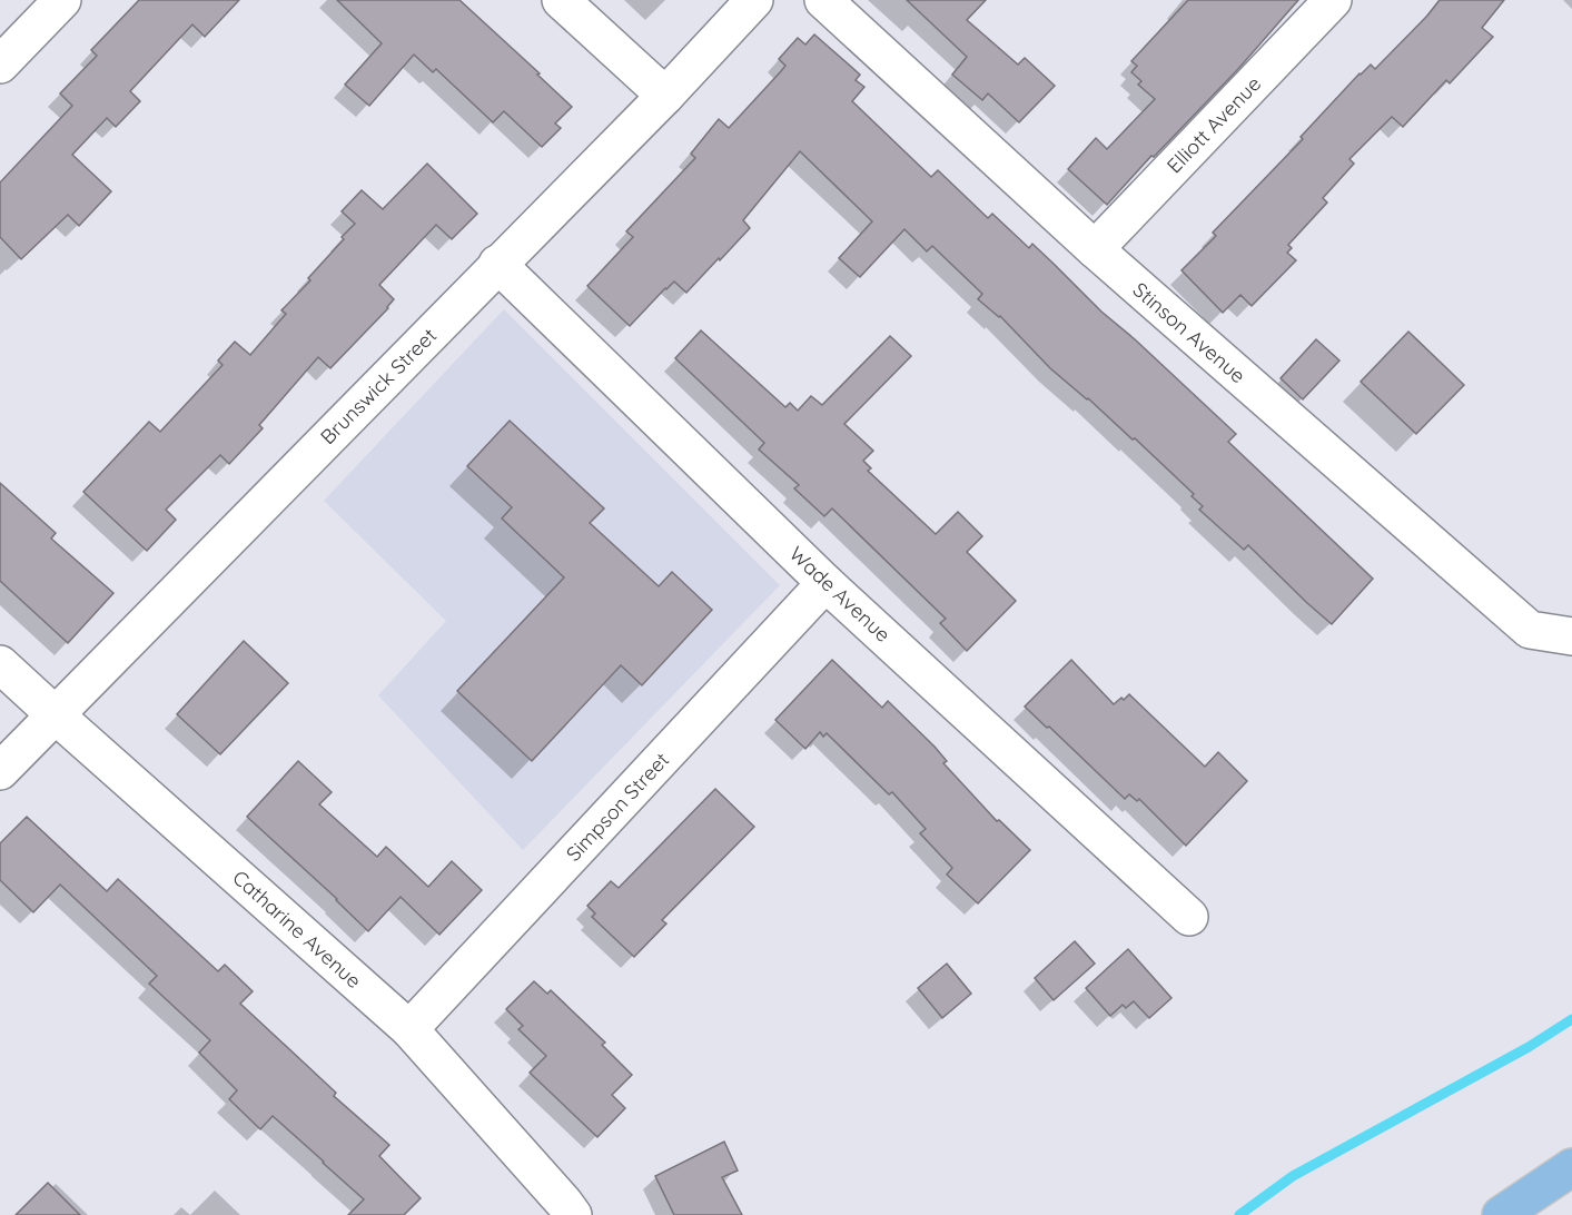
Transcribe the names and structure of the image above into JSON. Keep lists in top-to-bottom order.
{
  "streets": {
    "street": [
      "Elliott Avenue",
      "Stinson Avenue",
      "Brunswick Street",
      "Wade Avenue",
      "Simpson Street",
      "Catharine Avenue"
    ]
  },
  "crossings": [
    ["Elliott Avenue", "Stinson Avenue"],
    ["Brunswick Street", "Wade Avenue"],
    ["Brunswick Street", "Catharine Avenue"],
    ["Wade Avenue", "Simpson Street"],
    ["Simpson Street", "Catharine Avenue"]
  ]
}
